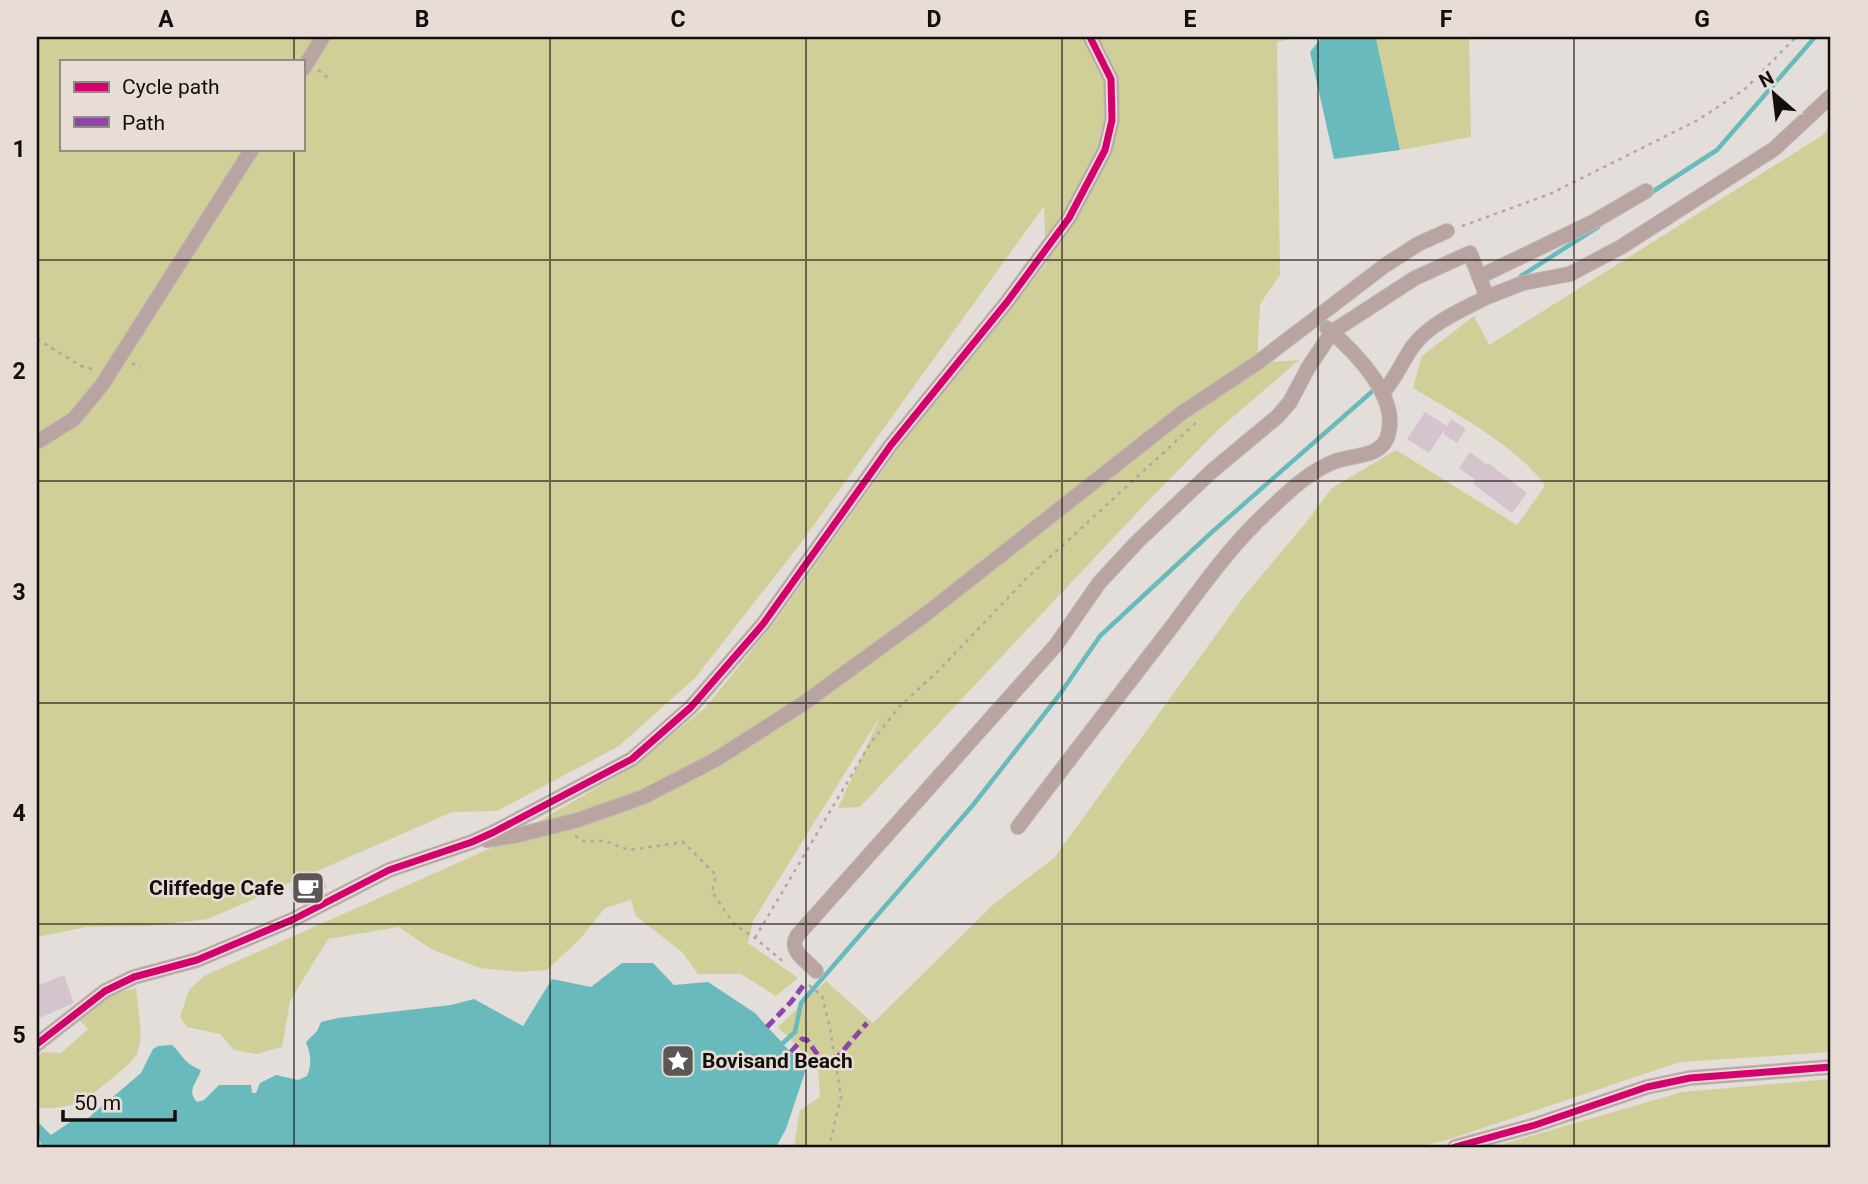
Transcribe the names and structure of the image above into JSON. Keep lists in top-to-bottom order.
{
  "places": {
    "cafe": ["Cliffedge Cafe"],
    "place": ["Bovisand Beach"]
  },
  "legend": ["Cycle path", "Path"],
  "scale_bar": "50 m",
  "north": "top left",
  "grid": {
    "columns": [
      "A",
      "B",
      "C",
      "D",
      "E",
      "F",
      "G"
    ],
    "rows": [
      "1",
      "2",
      "3",
      "4",
      "5"
    ]
  }
}
